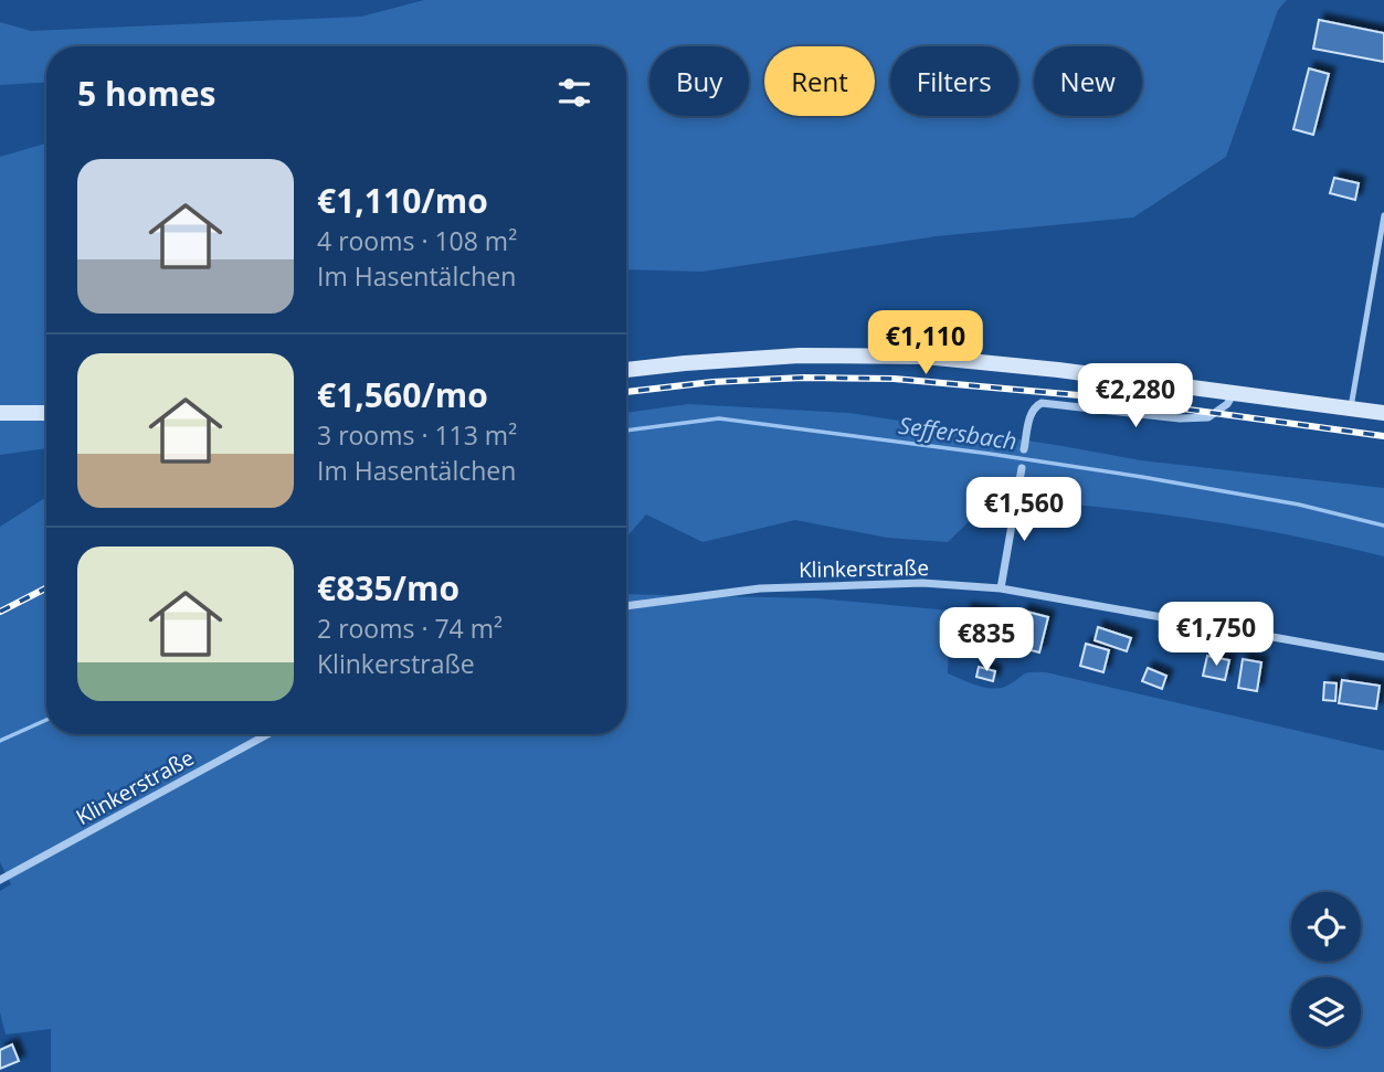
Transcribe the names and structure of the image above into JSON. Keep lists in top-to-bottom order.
{
  "streets": {
    "street": ["Klinkerstraße"]
  },
  "water": ["Seffersbach"],
  "page": {
    "chip": [
      "Buy",
      "Rent",
      "Filters",
      "New"
    ],
    "heading": "5 homes",
    "list": [
      {
        "name": "€1,110/mo",
        "note": "4 rooms · 108 m² · Im Hasentälchen"
      },
      {
        "name": "€1,560/mo",
        "note": "3 rooms · 113 m² · Im Hasentälchen"
      },
      {
        "name": "€835/mo",
        "note": "2 rooms · 74 m² · Klinkerstraße"
      }
    ],
    "price": [
      "€1,110",
      "€2,280",
      "€1,560",
      "€1,750",
      "€835"
    ]
  }
}
